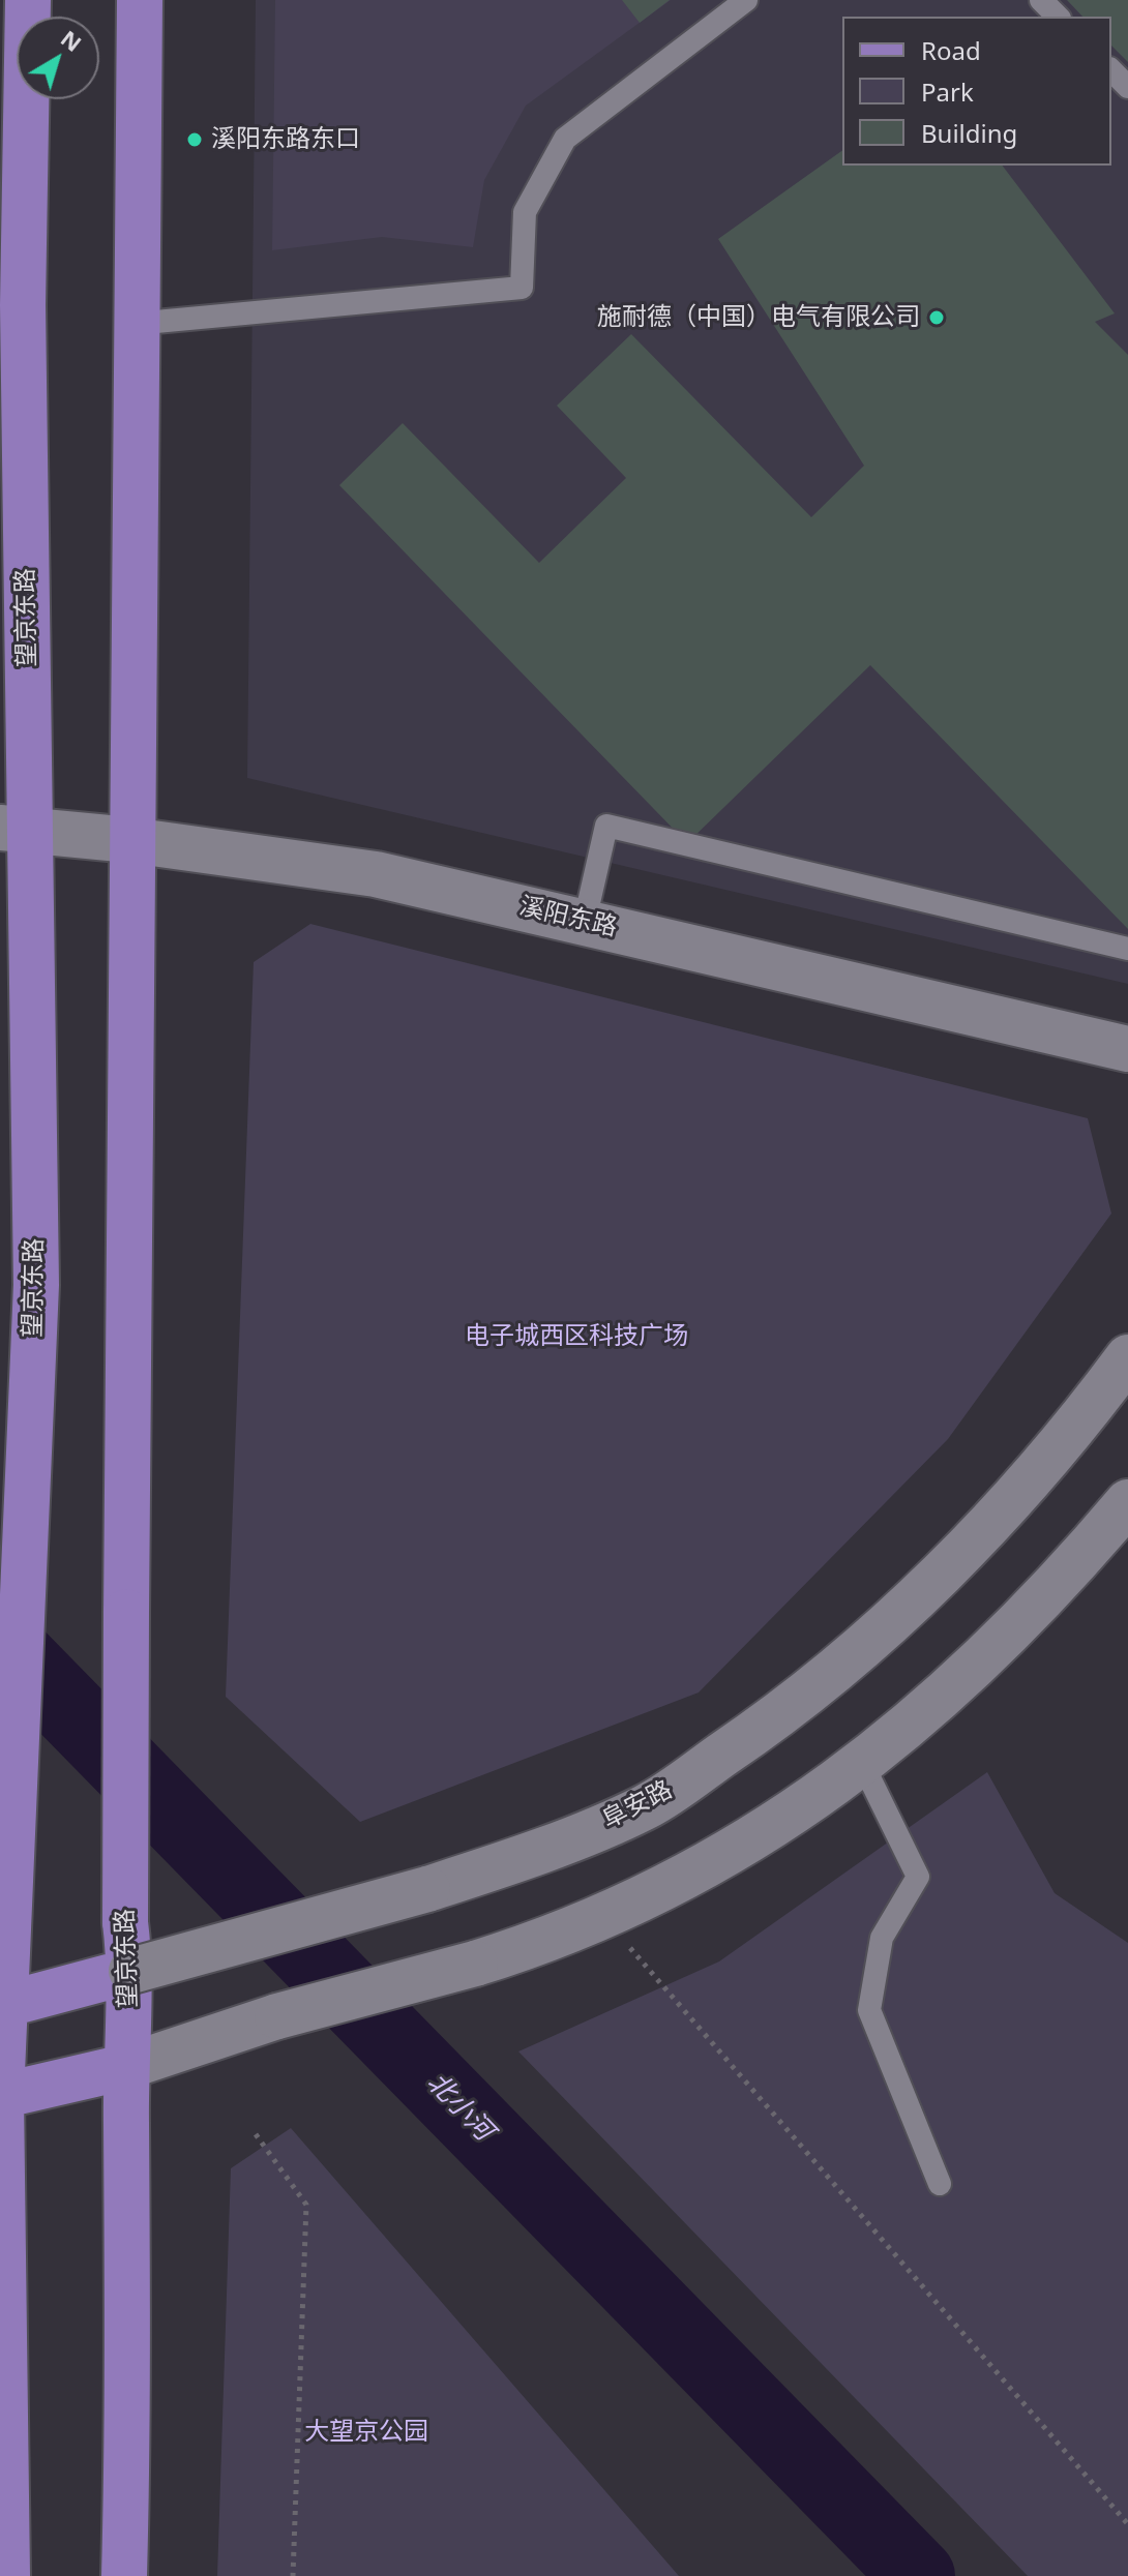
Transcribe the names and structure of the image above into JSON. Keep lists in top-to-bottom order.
{
  "streets": {
    "main road": ["望京东路", "溪阳东路", "阜安路"]
  },
  "crossings": [
    ["望京东路", "溪阳东路"],
    ["望京东路", "阜安路"]
  ],
  "water": ["北小河"],
  "parks": ["电子城西区科技广场", "大望京公园"],
  "places": ["溪阳东路东口", "施耐德（中国）电气有限公司"],
  "legend": ["Road", "Park", "Building"],
  "north": "top right"
}
